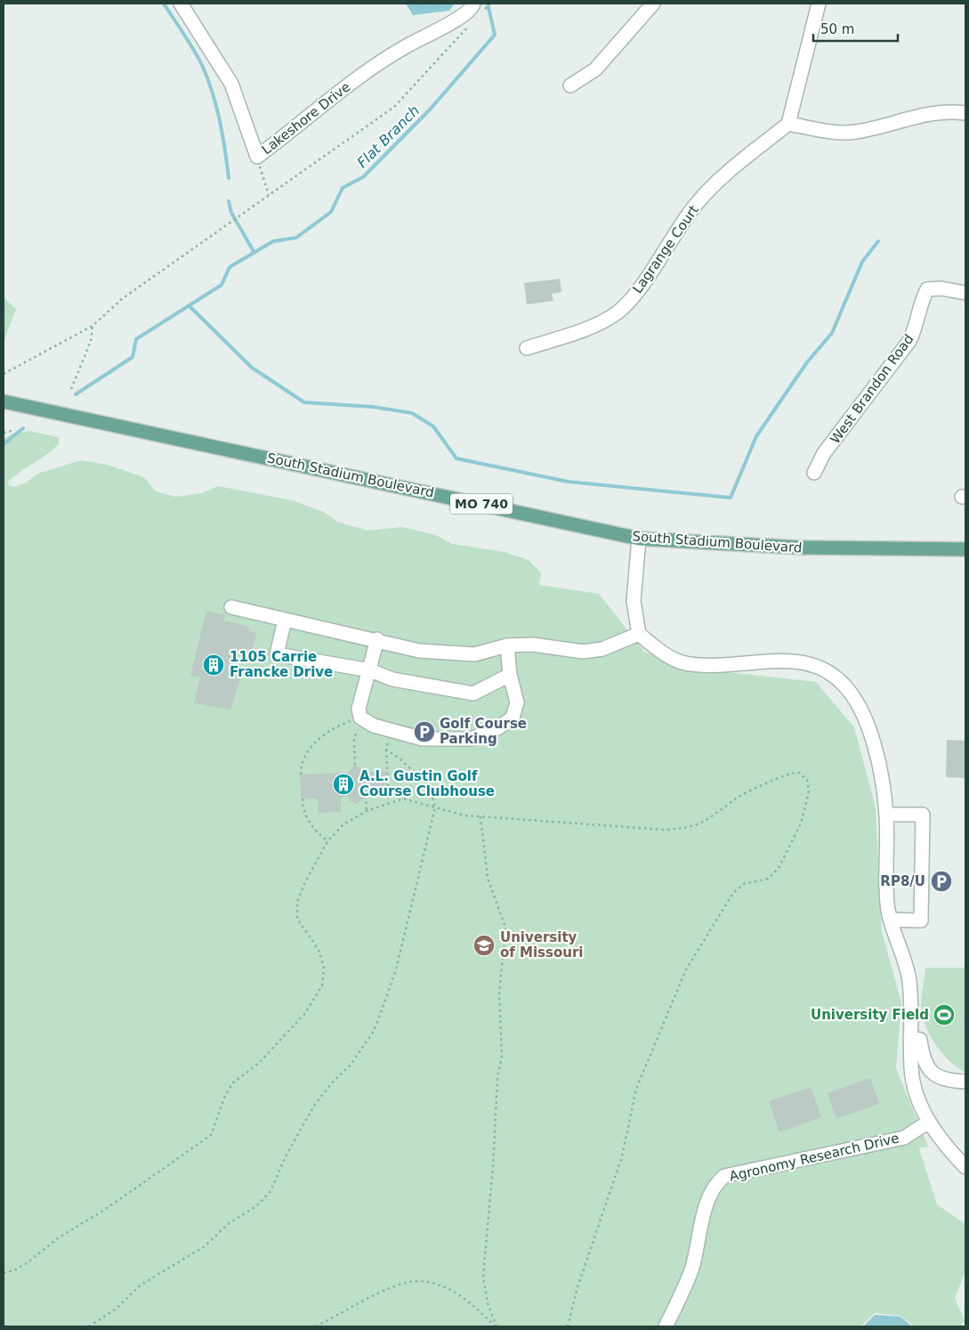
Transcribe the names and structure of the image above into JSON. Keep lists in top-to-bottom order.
{
  "streets": {
    "main road": ["South Stadium Boulevard", "MO 740"],
    "street": [
      "Lakeshore Drive",
      "Lagrange Court",
      "West Brandon Road",
      "Agronomy Research Drive"
    ]
  },
  "water": ["Flat Branch"],
  "places": {
    "building": ["1105 Carrie Francke Drive", "A.L. Gustin Golf Course Clubhouse"],
    "parking": ["Golf Course Parking", "RP8/U"],
    "school or university": ["University of Missouri"],
    "sports": ["University Field"]
  },
  "scale_bar": "50 m"
}
